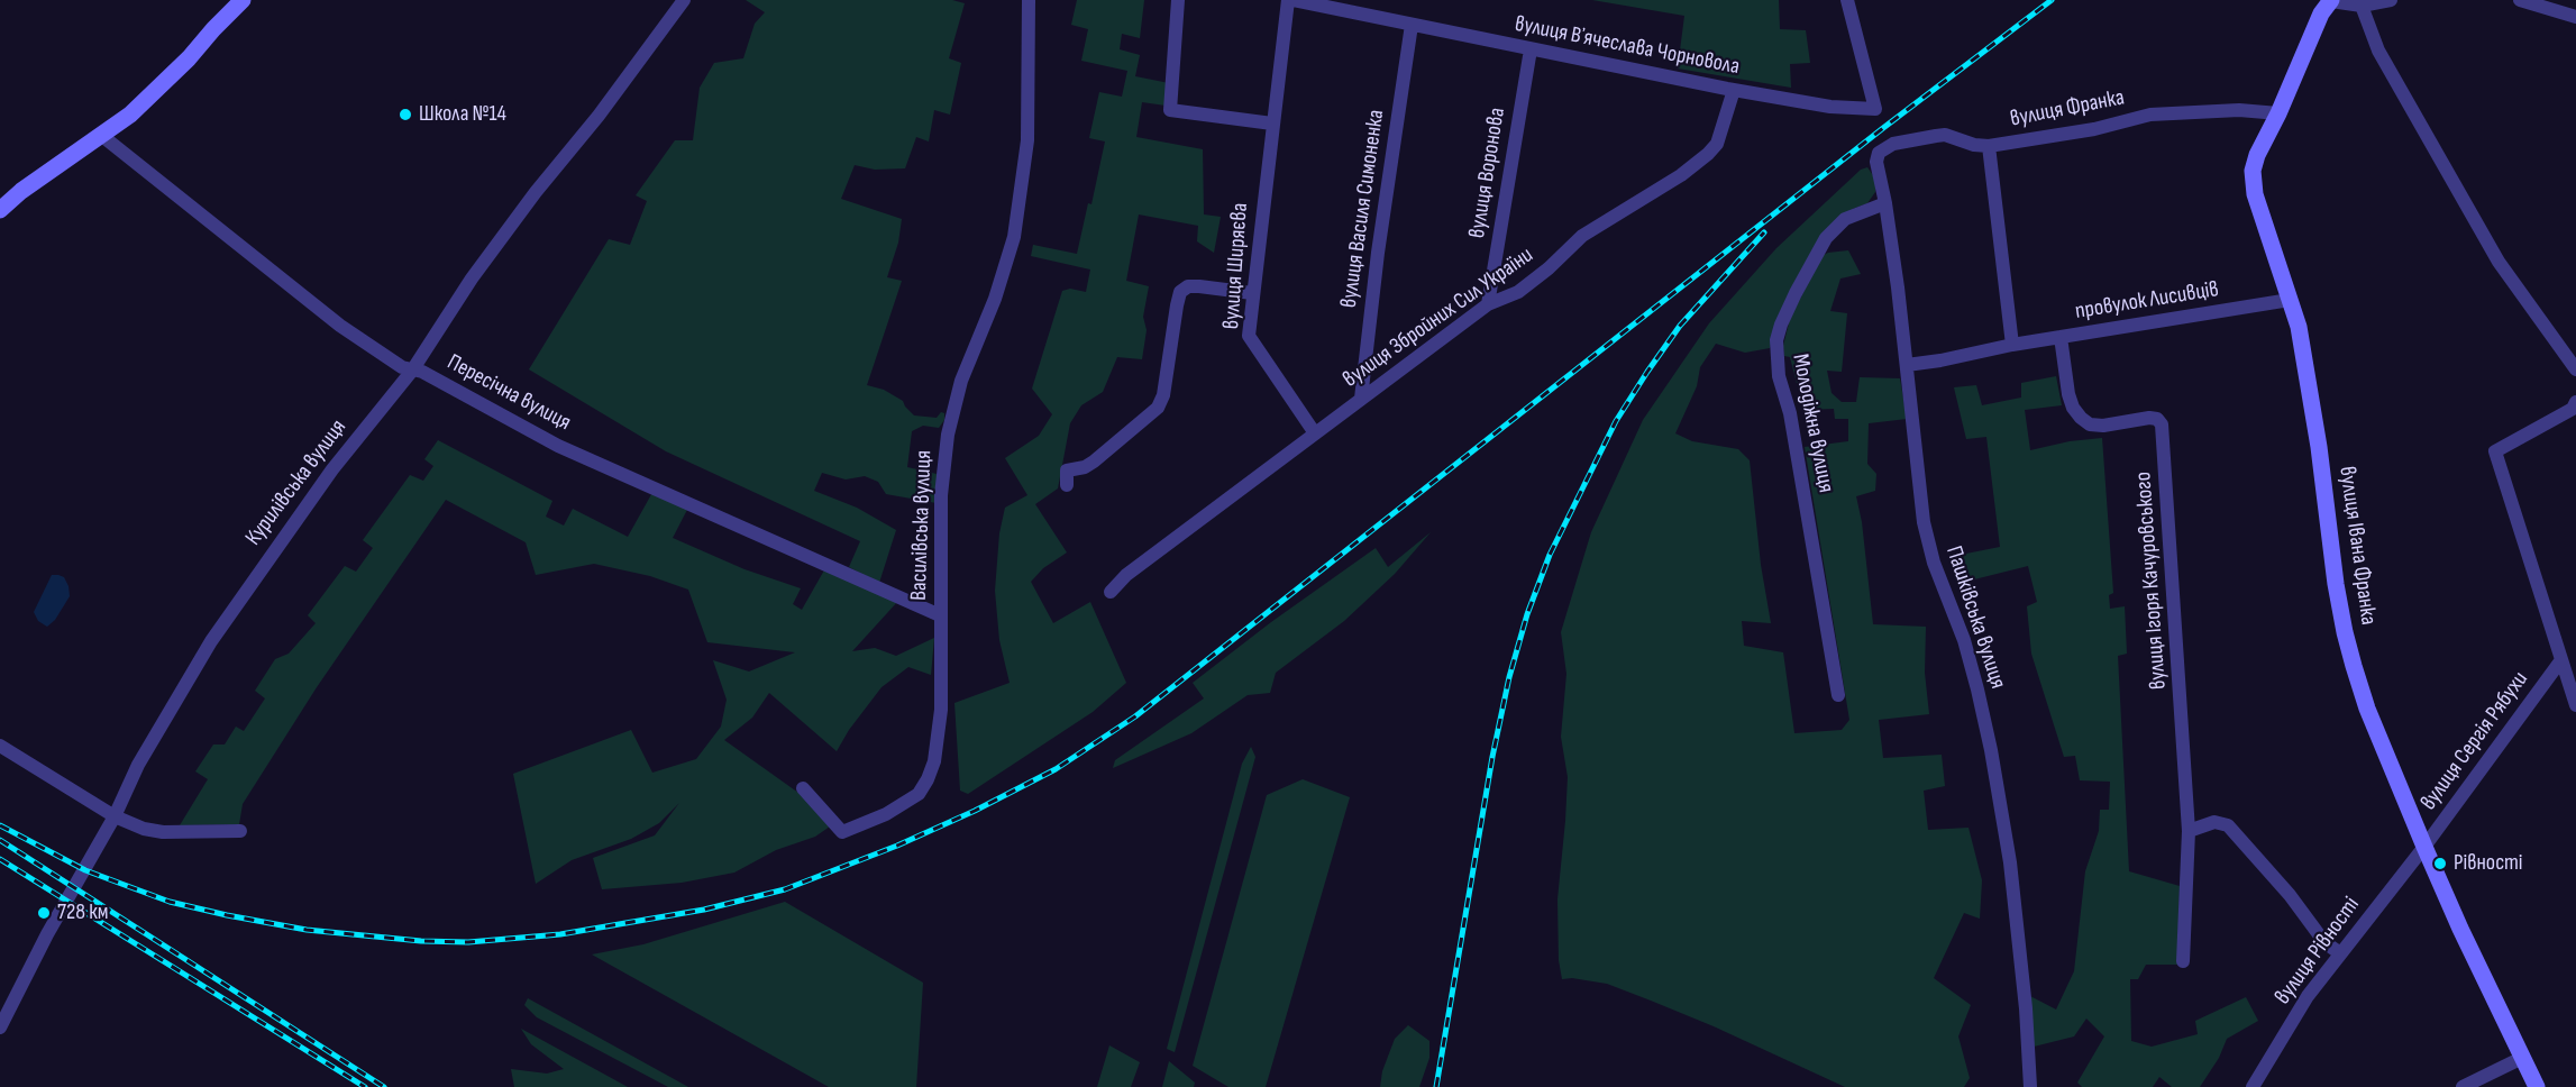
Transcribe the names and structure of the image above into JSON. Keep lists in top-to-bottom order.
{
  "streets": {
    "main road": ["вулиця Івана Франка"],
    "street": [
      "вулиця Вʼячеслава Чорновола",
      "вулиця Франка",
      "вулиця Воронова",
      "вулиця Василя Симоненка",
      "вулиця Ширяєва",
      "провулок Лисивців",
      "вулиця Збройних Сил України",
      "Пересічна вулиця",
      "Молодіжна вулиця",
      "Курилівська вулиця",
      "Василівська вулиця",
      "вулиця Ігоря Качуровського",
      "Пашківська вулиця",
      "вулиця Сергія Рябухи",
      "вулиця Рівності"
    ]
  },
  "crossings": [
    ["вулиця Вʼячеслава Чорновола", "вулиця Воронова"],
    ["вулиця Вʼячеслава Чорновола", "вулиця Василя Симоненка"],
    ["вулиця Вʼячеслава Чорновола", "вулиця Збройних Сил України"],
    ["вулиця Франка", "вулиця Івана Франка"],
    ["вулиця Франка", "Пашківська вулиця"],
    ["вулиця Воронова", "вулиця Збройних Сил України"],
    ["вулиця Василя Симоненка", "вулиця Збройних Сил України"],
    ["вулиця Ширяєва", "вулиця Збройних Сил України"],
    ["провулок Лисивців", "вулиця Івана Франка"],
    ["провулок Лисивців", "вулиця Ігоря Качуровського"],
    ["провулок Лисивців", "Пашківська вулиця"],
    ["Пересічна вулиця", "Курилівська вулиця"],
    ["Пересічна вулиця", "Василівська вулиця"],
    ["Молодіжна вулиця", "Пашківська вулиця"],
    ["вулиця Івана Франка", "вулиця Сергія Рябухи"],
    ["вулиця Івана Франка", "вулиця Рівності"],
    ["вулиця Сергія Рябухи", "вулиця Рівності"]
  ],
  "places": ["Школа №14", "Рівності", "728 км"]
}
